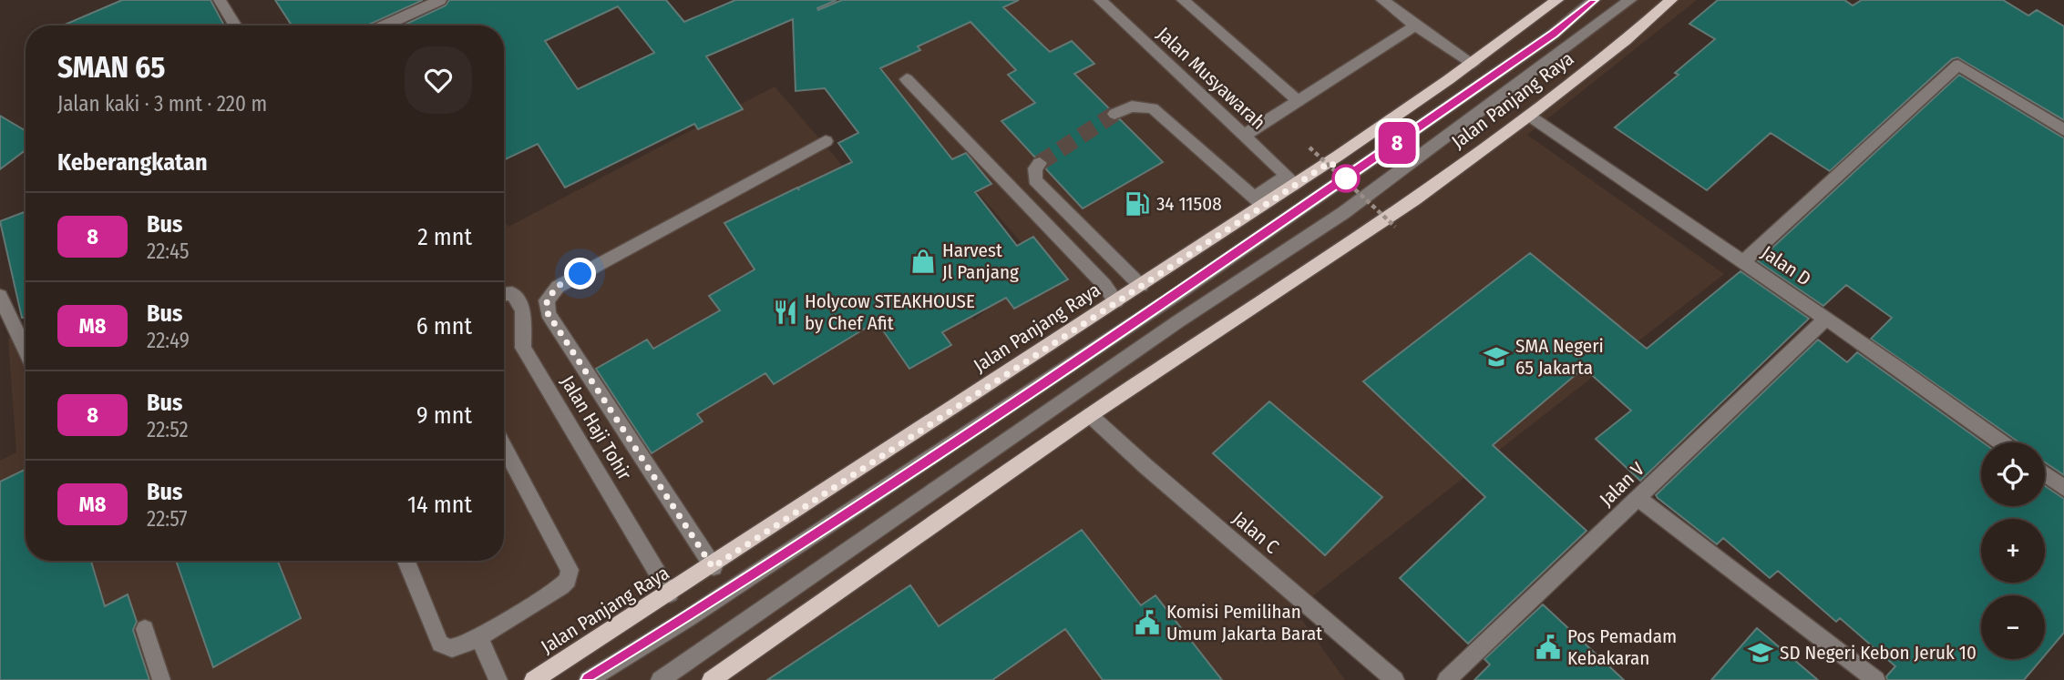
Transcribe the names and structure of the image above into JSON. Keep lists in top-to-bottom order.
{
  "streets": {
    "main road": ["Jalan Panjang Raya"],
    "street": [
      "Jalan Musyawarah",
      "Jalan D",
      "Jalan Haji Tohir",
      "Jalan V",
      "Jalan C"
    ]
  },
  "crossings": [
    ["Jalan Panjang Raya", "Jalan D"],
    ["Jalan Panjang Raya", "Jalan Haji Tohir"],
    ["Jalan Panjang Raya", "Jalan C"],
    ["Jalan D", "Jalan V"]
  ],
  "places": {
    "fuel station": ["34 11508"],
    "shop": ["Harvest Jl Panjang"],
    "restaurant": ["Holycow STEAKHOUSE by Chef Afit"],
    "school or university": ["SMA Negeri 65 Jakarta", "SD Negeri Kebon Jeruk 10"],
    "public building": ["Komisi Pemilihan Umum Jakarta Barat", "Pos Pemadam Kebakaran"]
  },
  "lines": ["bus line 8"],
  "page": {
    "on_map": "8",
    "heading": [
      ["SMAN 65", "Jalan kaki · 3 mnt · 220 m"],
      "Keberangkatan"
    ],
    "list": [
      {
        "mark": "8",
        "name": "Bus",
        "note": "22:45",
        "value": "2 mnt"
      },
      {
        "mark": "M8",
        "name": "Bus",
        "note": "22:49",
        "value": "6 mnt"
      },
      {
        "mark": "8",
        "name": "Bus",
        "note": "22:52",
        "value": "9 mnt"
      },
      {
        "mark": "M8",
        "name": "Bus",
        "note": "22:57",
        "value": "14 mnt"
      }
    ],
    "map_buttons": ["+", "−"]
  }
}
